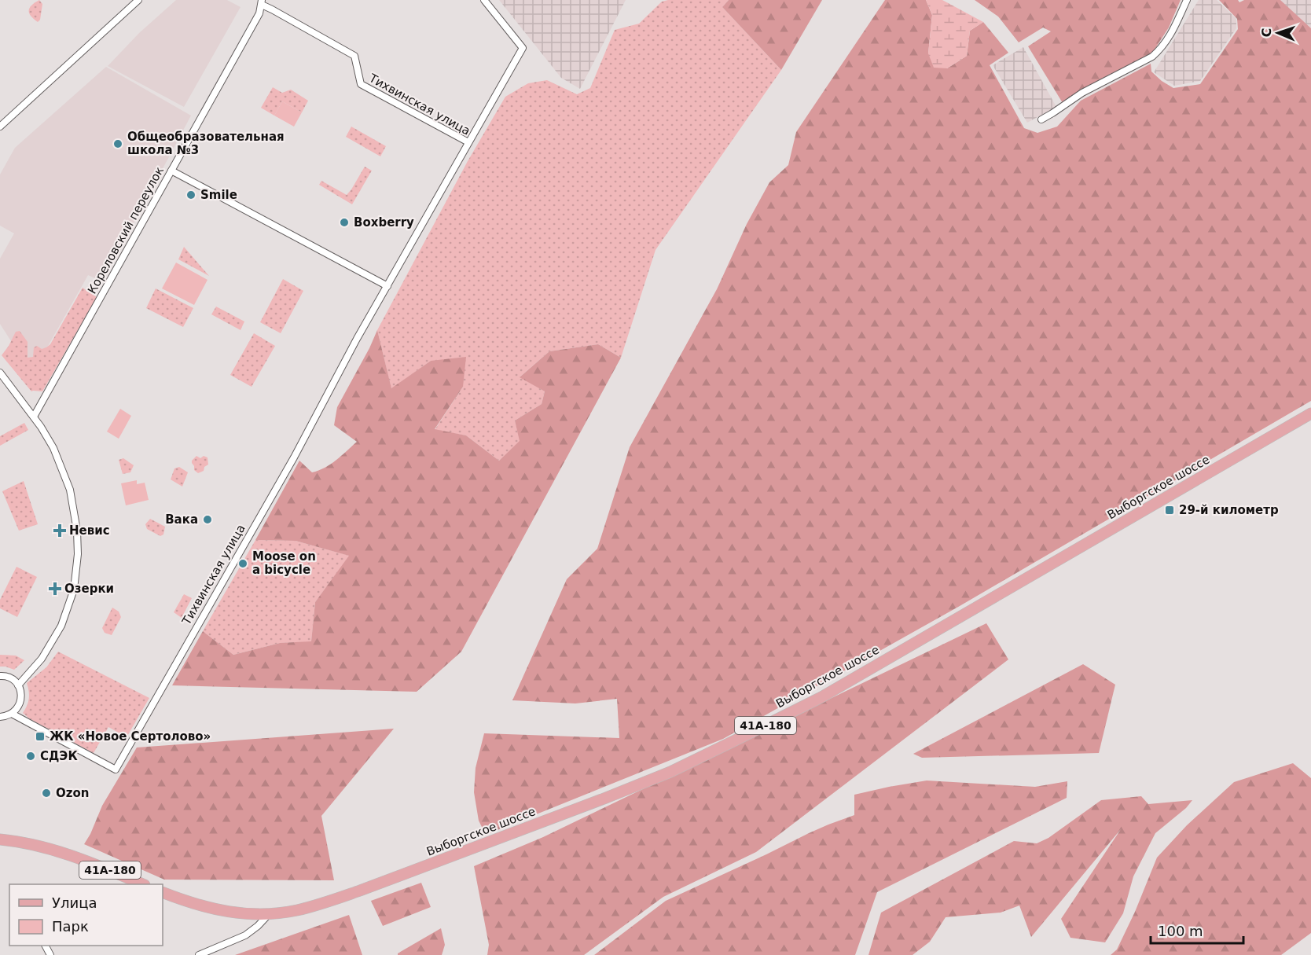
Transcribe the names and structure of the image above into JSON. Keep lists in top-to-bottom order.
{
  "streets": {
    "main road": ["Выборгское шоссе", "41А-180"],
    "street": ["Тихвинская улица", "Кореловский переулок"]
  },
  "crossings": [
    ["Тихвинская улица", "Кореловский переулок"]
  ],
  "places": {
    "other": [
      "Общеобразовательная школа №3",
      "Smile",
      "Boxberry",
      "Вака",
      "Moose on a bicycle",
      "СДЭК",
      "Ozon"
    ],
    "transit": ["29-й километр", "ЖК «Новое Сертолово»"],
    "health": ["Невис", "Озерки"]
  },
  "legend": ["Улица", "Парк"],
  "scale_bar": "100 m",
  "north": "left"
}
